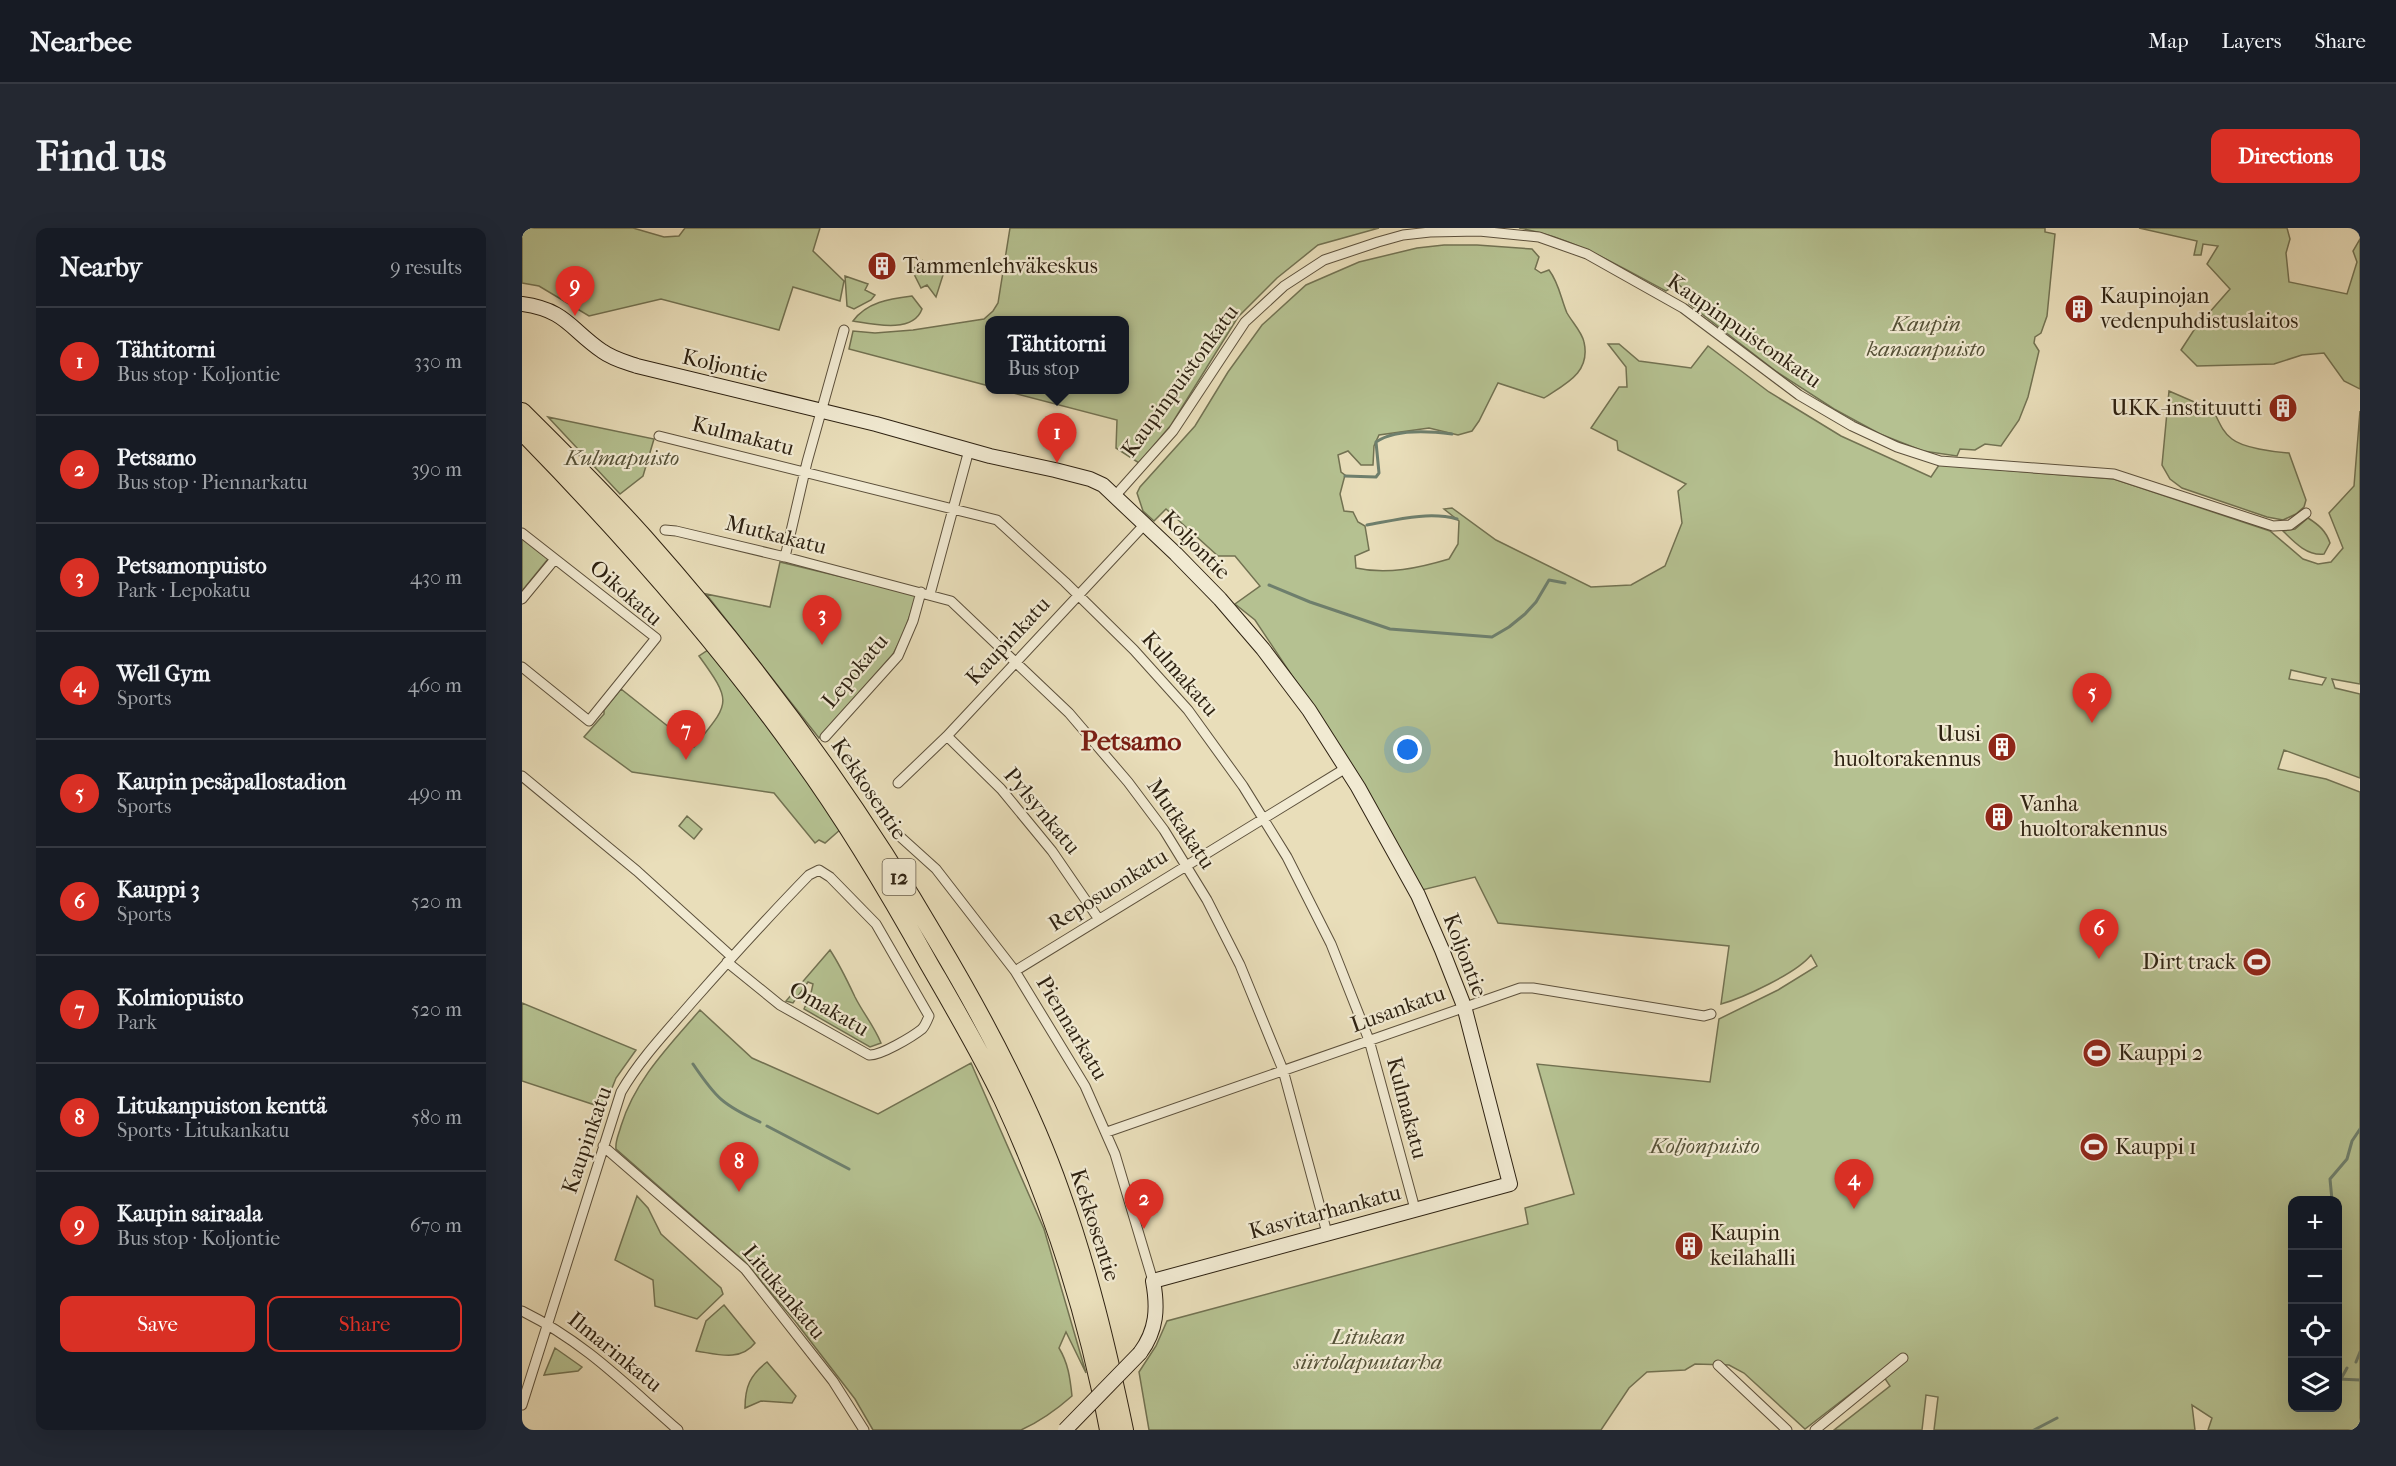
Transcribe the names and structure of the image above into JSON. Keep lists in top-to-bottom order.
{
  "streets": {
    "highway": ["Kekkosentie", "12"],
    "street": [
      "Kaupinpuistonkatu",
      "Koljontie",
      "Kulmakatu",
      "Mutkakatu",
      "Oikokatu",
      "Kaupinkatu",
      "Lepokatu",
      "Pylsynkatu",
      "Reposuonkatu",
      "Omakatu",
      "Lusankatu",
      "Piennarkatu",
      "Kasvitarhankatu",
      "Litukankatu",
      "Ilmarinkatu"
    ]
  },
  "crossings": [
    ["Kaupinpuistonkatu", "Koljontie"],
    ["Koljontie", "Kaupinkatu"],
    ["Koljontie", "Lepokatu"],
    ["Koljontie", "Reposuonkatu"],
    ["Koljontie", "Lusankatu"],
    ["Koljontie", "Kasvitarhankatu"],
    ["Kulmakatu", "Kaupinkatu"],
    ["Kulmakatu", "Lepokatu"],
    ["Kulmakatu", "Reposuonkatu"],
    ["Kulmakatu", "Lusankatu"],
    ["Kulmakatu", "Kasvitarhankatu"],
    ["Mutkakatu", "Kaupinkatu"],
    ["Mutkakatu", "Lepokatu"],
    ["Mutkakatu", "Reposuonkatu"],
    ["Mutkakatu", "Lusankatu"],
    ["Mutkakatu", "Kasvitarhankatu"],
    ["Kaupinkatu", "Pylsynkatu"],
    ["Kaupinkatu", "Omakatu"],
    ["Kaupinkatu", "Litukankatu"],
    ["Kaupinkatu", "Ilmarinkatu"],
    ["Pylsynkatu", "Reposuonkatu"],
    ["Reposuonkatu", "Piennarkatu"],
    ["Lusankatu", "Piennarkatu"],
    ["Piennarkatu", "Kasvitarhankatu"]
  ],
  "districts": ["Petsamo"],
  "parks": [
    "Kaupin kansanpuisto",
    "Kulmapuisto",
    "Koljonpuisto",
    "Litukan siirtolapuutarha"
  ],
  "places": {
    "building": [
      "Tammenlehväkeskus",
      "Kaupinojan vedenpuhdistuslaitos",
      "UKK-instituutti",
      "Uusi huoltorakennus",
      "Vanha huoltorakennus",
      "Kaupin keilahalli"
    ],
    "sports": ["Dirt track", "Kauppi 2", "Kauppi 1"]
  },
  "page": {
    "header": "Nearbee",
    "nav": ["Map", "Layers", "Share"],
    "buttons": [
      "Directions",
      ["Save", "Share"]
    ],
    "title": "Find us",
    "heading": ["Nearby", "9 results"],
    "pins": [
      "9",
      "1",
      "3",
      "5",
      "7",
      "6",
      "8",
      "4",
      "2"
    ],
    "list": [
      {
        "mark": "1",
        "name": "Tähtitorni",
        "note": "Bus stop · Koljontie",
        "value": "330 m"
      },
      {
        "mark": "2",
        "name": "Petsamo",
        "note": "Bus stop · Piennarkatu",
        "value": "390 m"
      },
      {
        "mark": "3",
        "name": "Petsamonpuisto",
        "note": "Park · Lepokatu",
        "value": "430 m"
      },
      {
        "mark": "4",
        "name": "Well Gym",
        "note": "Sports",
        "value": "460 m"
      },
      {
        "mark": "5",
        "name": "Kaupin pesäpallostadion",
        "note": "Sports",
        "value": "490 m"
      },
      {
        "mark": "6",
        "name": "Kauppi 3",
        "note": "Sports",
        "value": "520 m"
      },
      {
        "mark": "7",
        "name": "Kolmiopuisto",
        "note": "Park",
        "value": "520 m"
      },
      {
        "mark": "8",
        "name": "Litukanpuiston kenttä",
        "note": "Sports · Litukankatu",
        "value": "580 m"
      },
      {
        "mark": "9",
        "name": "Kaupin sairaala",
        "note": "Bus stop · Koljontie",
        "value": "670 m"
      }
    ],
    "popup": ["Tähtitorni", "Bus stop"],
    "map_buttons": ["+", "−"]
  }
}
